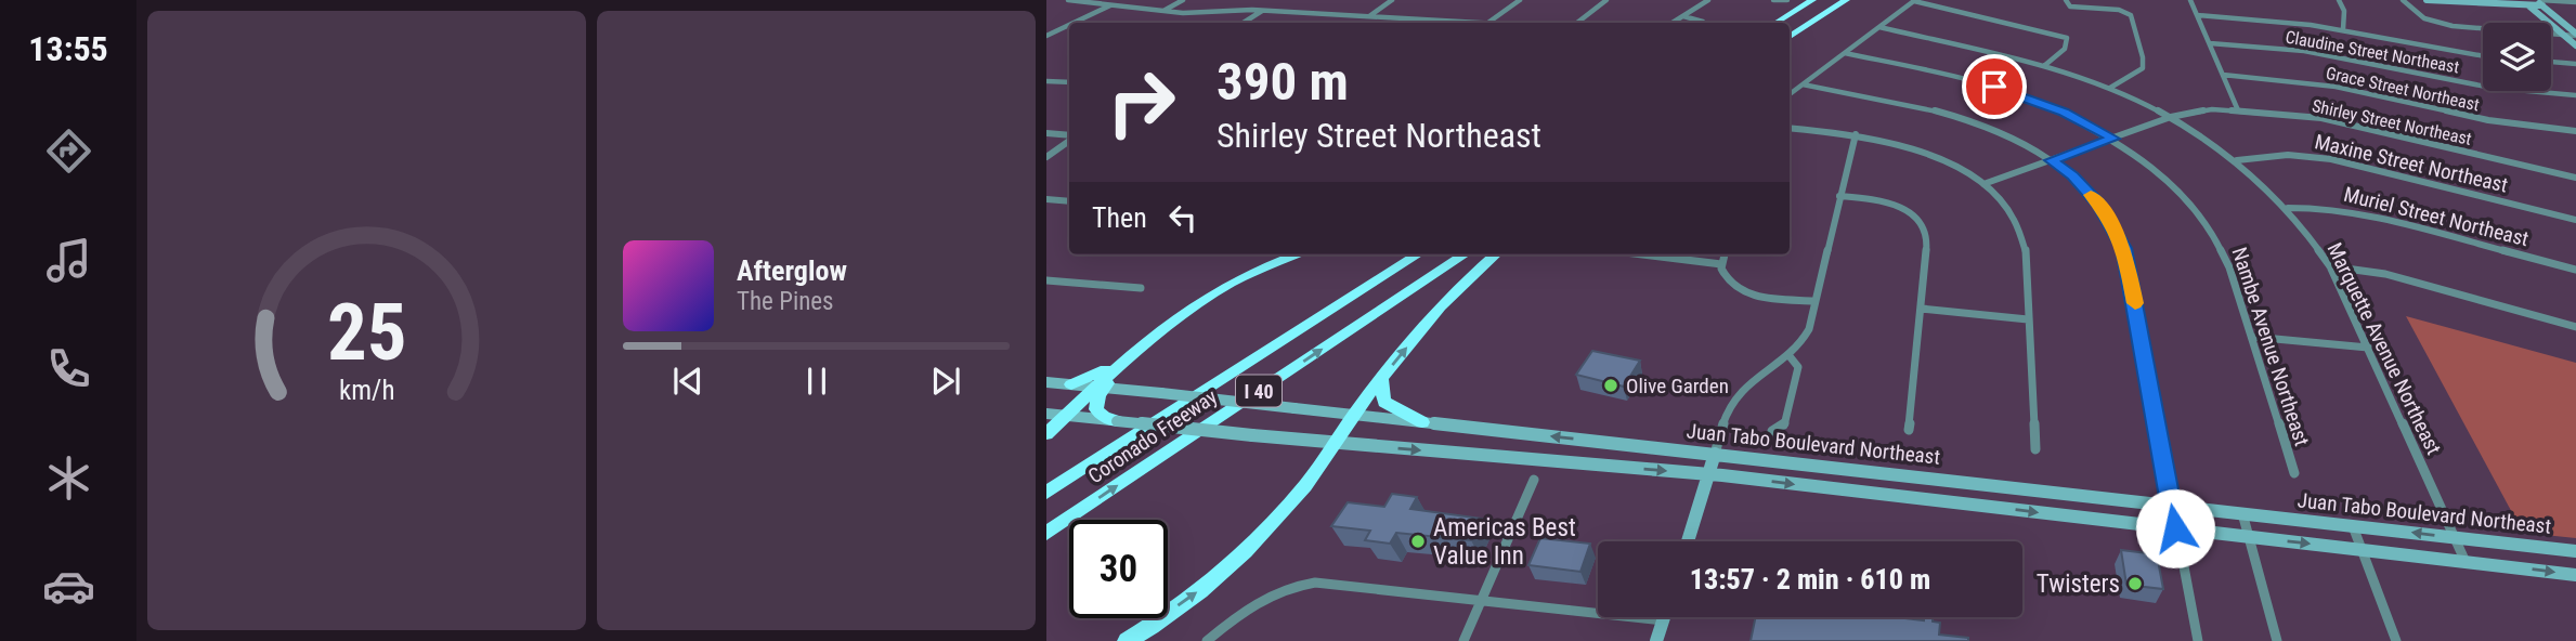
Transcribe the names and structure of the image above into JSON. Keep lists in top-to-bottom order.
{
  "streets": {
    "highway": ["I 40", "Coronado Freeway"],
    "main road": ["Juan Tabo Boulevard Northeast"],
    "street": [
      "Claudine Street Northeast",
      "Grace Street Northeast",
      "Shirley Street Northeast",
      "Maxine Street Northeast",
      "Muriel Street Northeast",
      "Nambe Avenue Northeast",
      "Marquette Avenue Northeast"
    ]
  },
  "crossings": [
    ["Shirley Street Northeast", "Nambe Avenue Northeast"],
    ["Shirley Street Northeast", "Marquette Avenue Northeast"],
    ["Maxine Street Northeast", "Marquette Avenue Northeast"],
    ["Muriel Street Northeast", "Marquette Avenue Northeast"],
    ["Marquette Avenue Northeast", "Juan Tabo Boulevard Northeast"]
  ],
  "places": ["Olive Garden", "Americas Best Value Inn", "Twisters"],
  "page": {
    "tabs": "13:55",
    "turn": ["390 m", "Shirley Street Northeast"],
    "then": "Then",
    "song": ["Afterglow", "The Pines"],
    "limit": "30",
    "trip": "13:57 · 2 min · 610 m",
    "gauge": ["25", "km/h"]
  }
}
